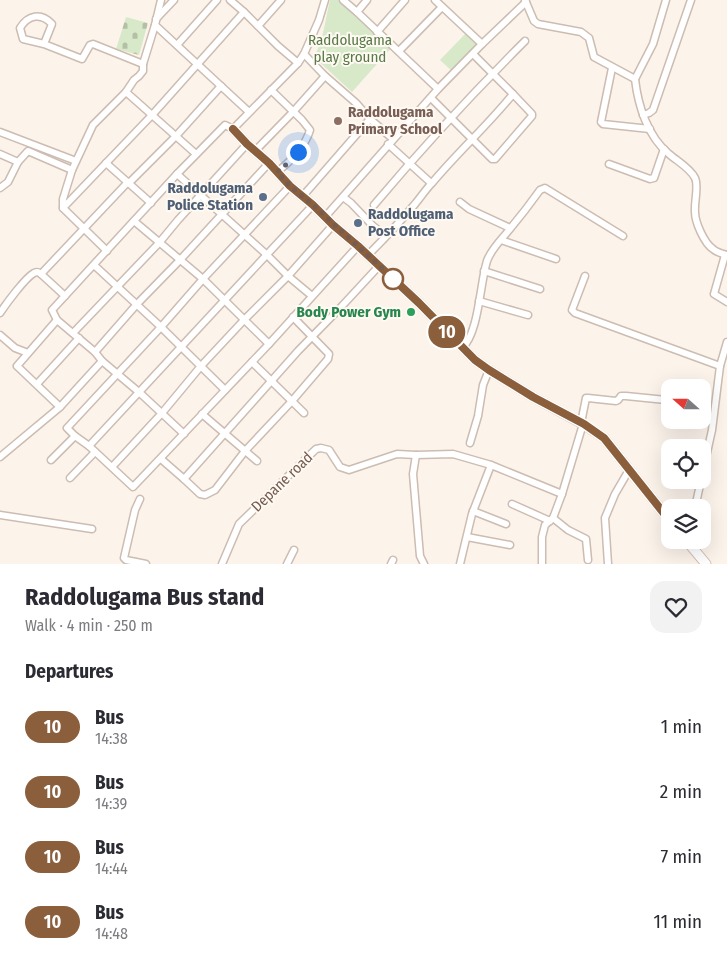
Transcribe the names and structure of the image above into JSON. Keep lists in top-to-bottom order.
{
  "streets": {
    "street": ["Depane road"]
  },
  "parks": ["Raddolugama play ground"],
  "places": [
    "Raddolugama Primary School",
    "Raddolugama Police Station",
    "Raddolugama Post Office",
    "Body Power Gym"
  ],
  "lines": ["bus line 10"],
  "north": "left",
  "page": {
    "on_map": "10",
    "heading": [
      ["Raddolugama Bus stand", "Walk · 4 min · 250 m"],
      "Departures"
    ],
    "list": [
      {
        "mark": "10",
        "name": "Bus",
        "note": "14:38",
        "value": "1 min"
      },
      {
        "mark": "10",
        "name": "Bus",
        "note": "14:39",
        "value": "2 min"
      },
      {
        "mark": "10",
        "name": "Bus",
        "note": "14:44",
        "value": "7 min"
      },
      {
        "mark": "10",
        "name": "Bus",
        "note": "14:48",
        "value": "11 min"
      }
    ]
  }
}
